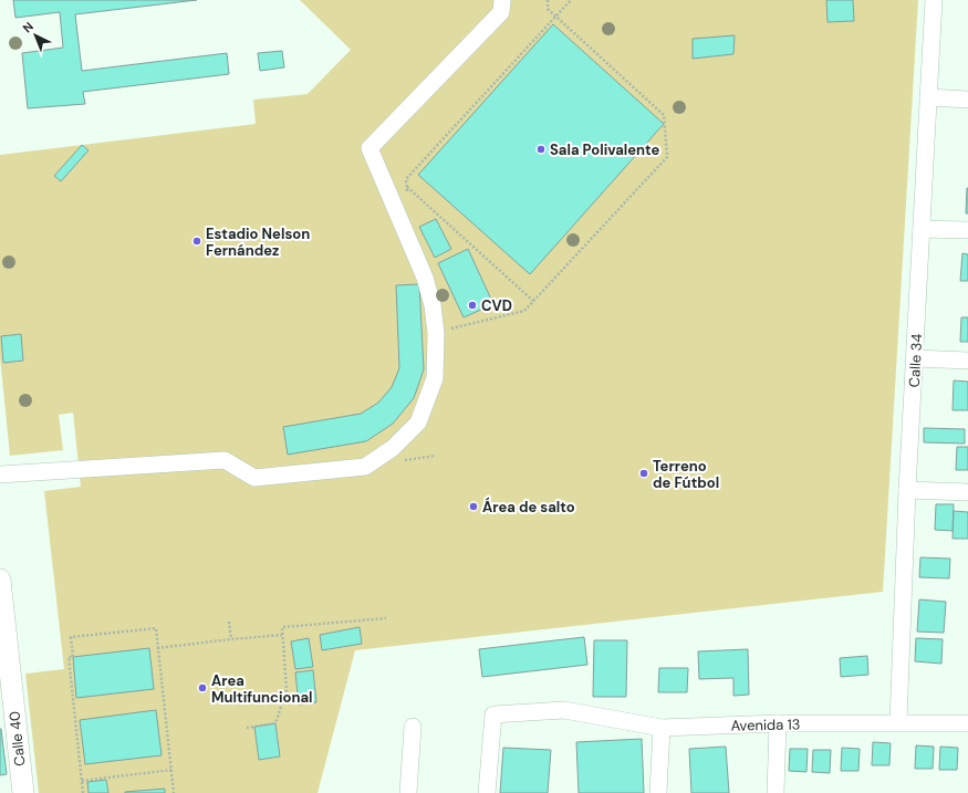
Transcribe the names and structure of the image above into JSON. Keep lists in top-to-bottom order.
{
  "streets": {
    "main road": ["Calle 40"],
    "street": ["Calle 34", "Avenida 13"]
  },
  "crossings": [
    ["Calle 34", "Avenida 13"]
  ],
  "places": [
    "Sala Polivalente",
    "Estadio Nelson Fernández",
    "CVD",
    "Terreno de Fútbol",
    "Área de salto",
    "Area Multifuncional"
  ],
  "north": "top left"
}
